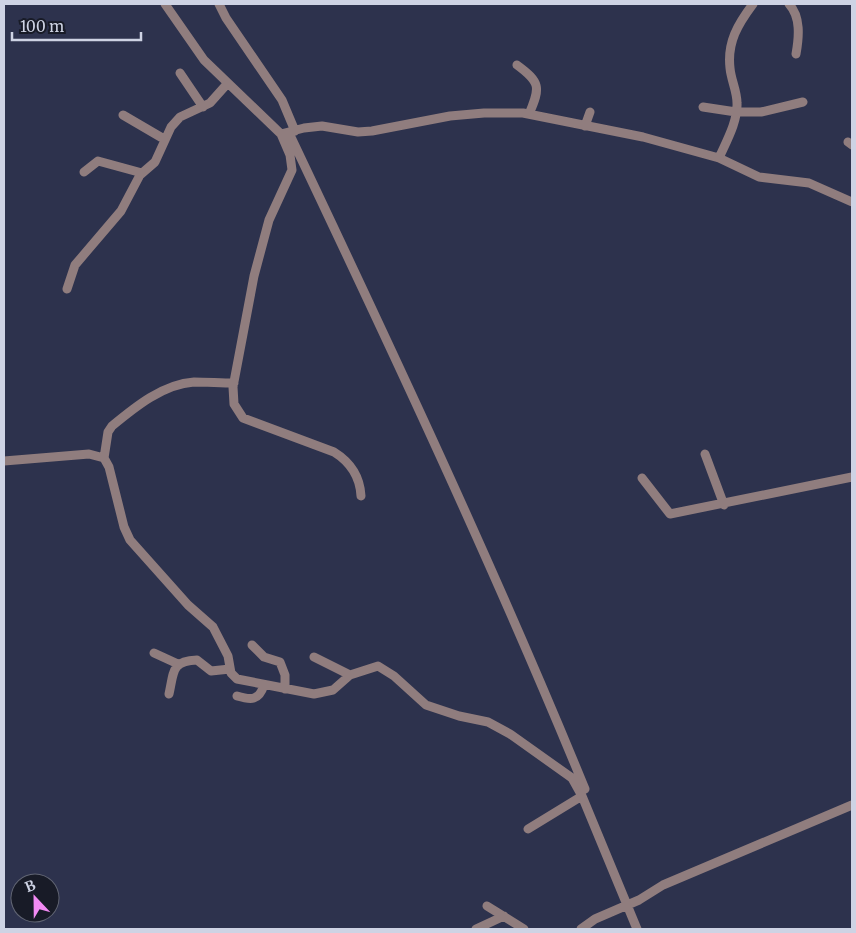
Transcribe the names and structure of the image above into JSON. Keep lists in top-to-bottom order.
{
  "scale_bar": "100 m",
  "north": "top"
}
